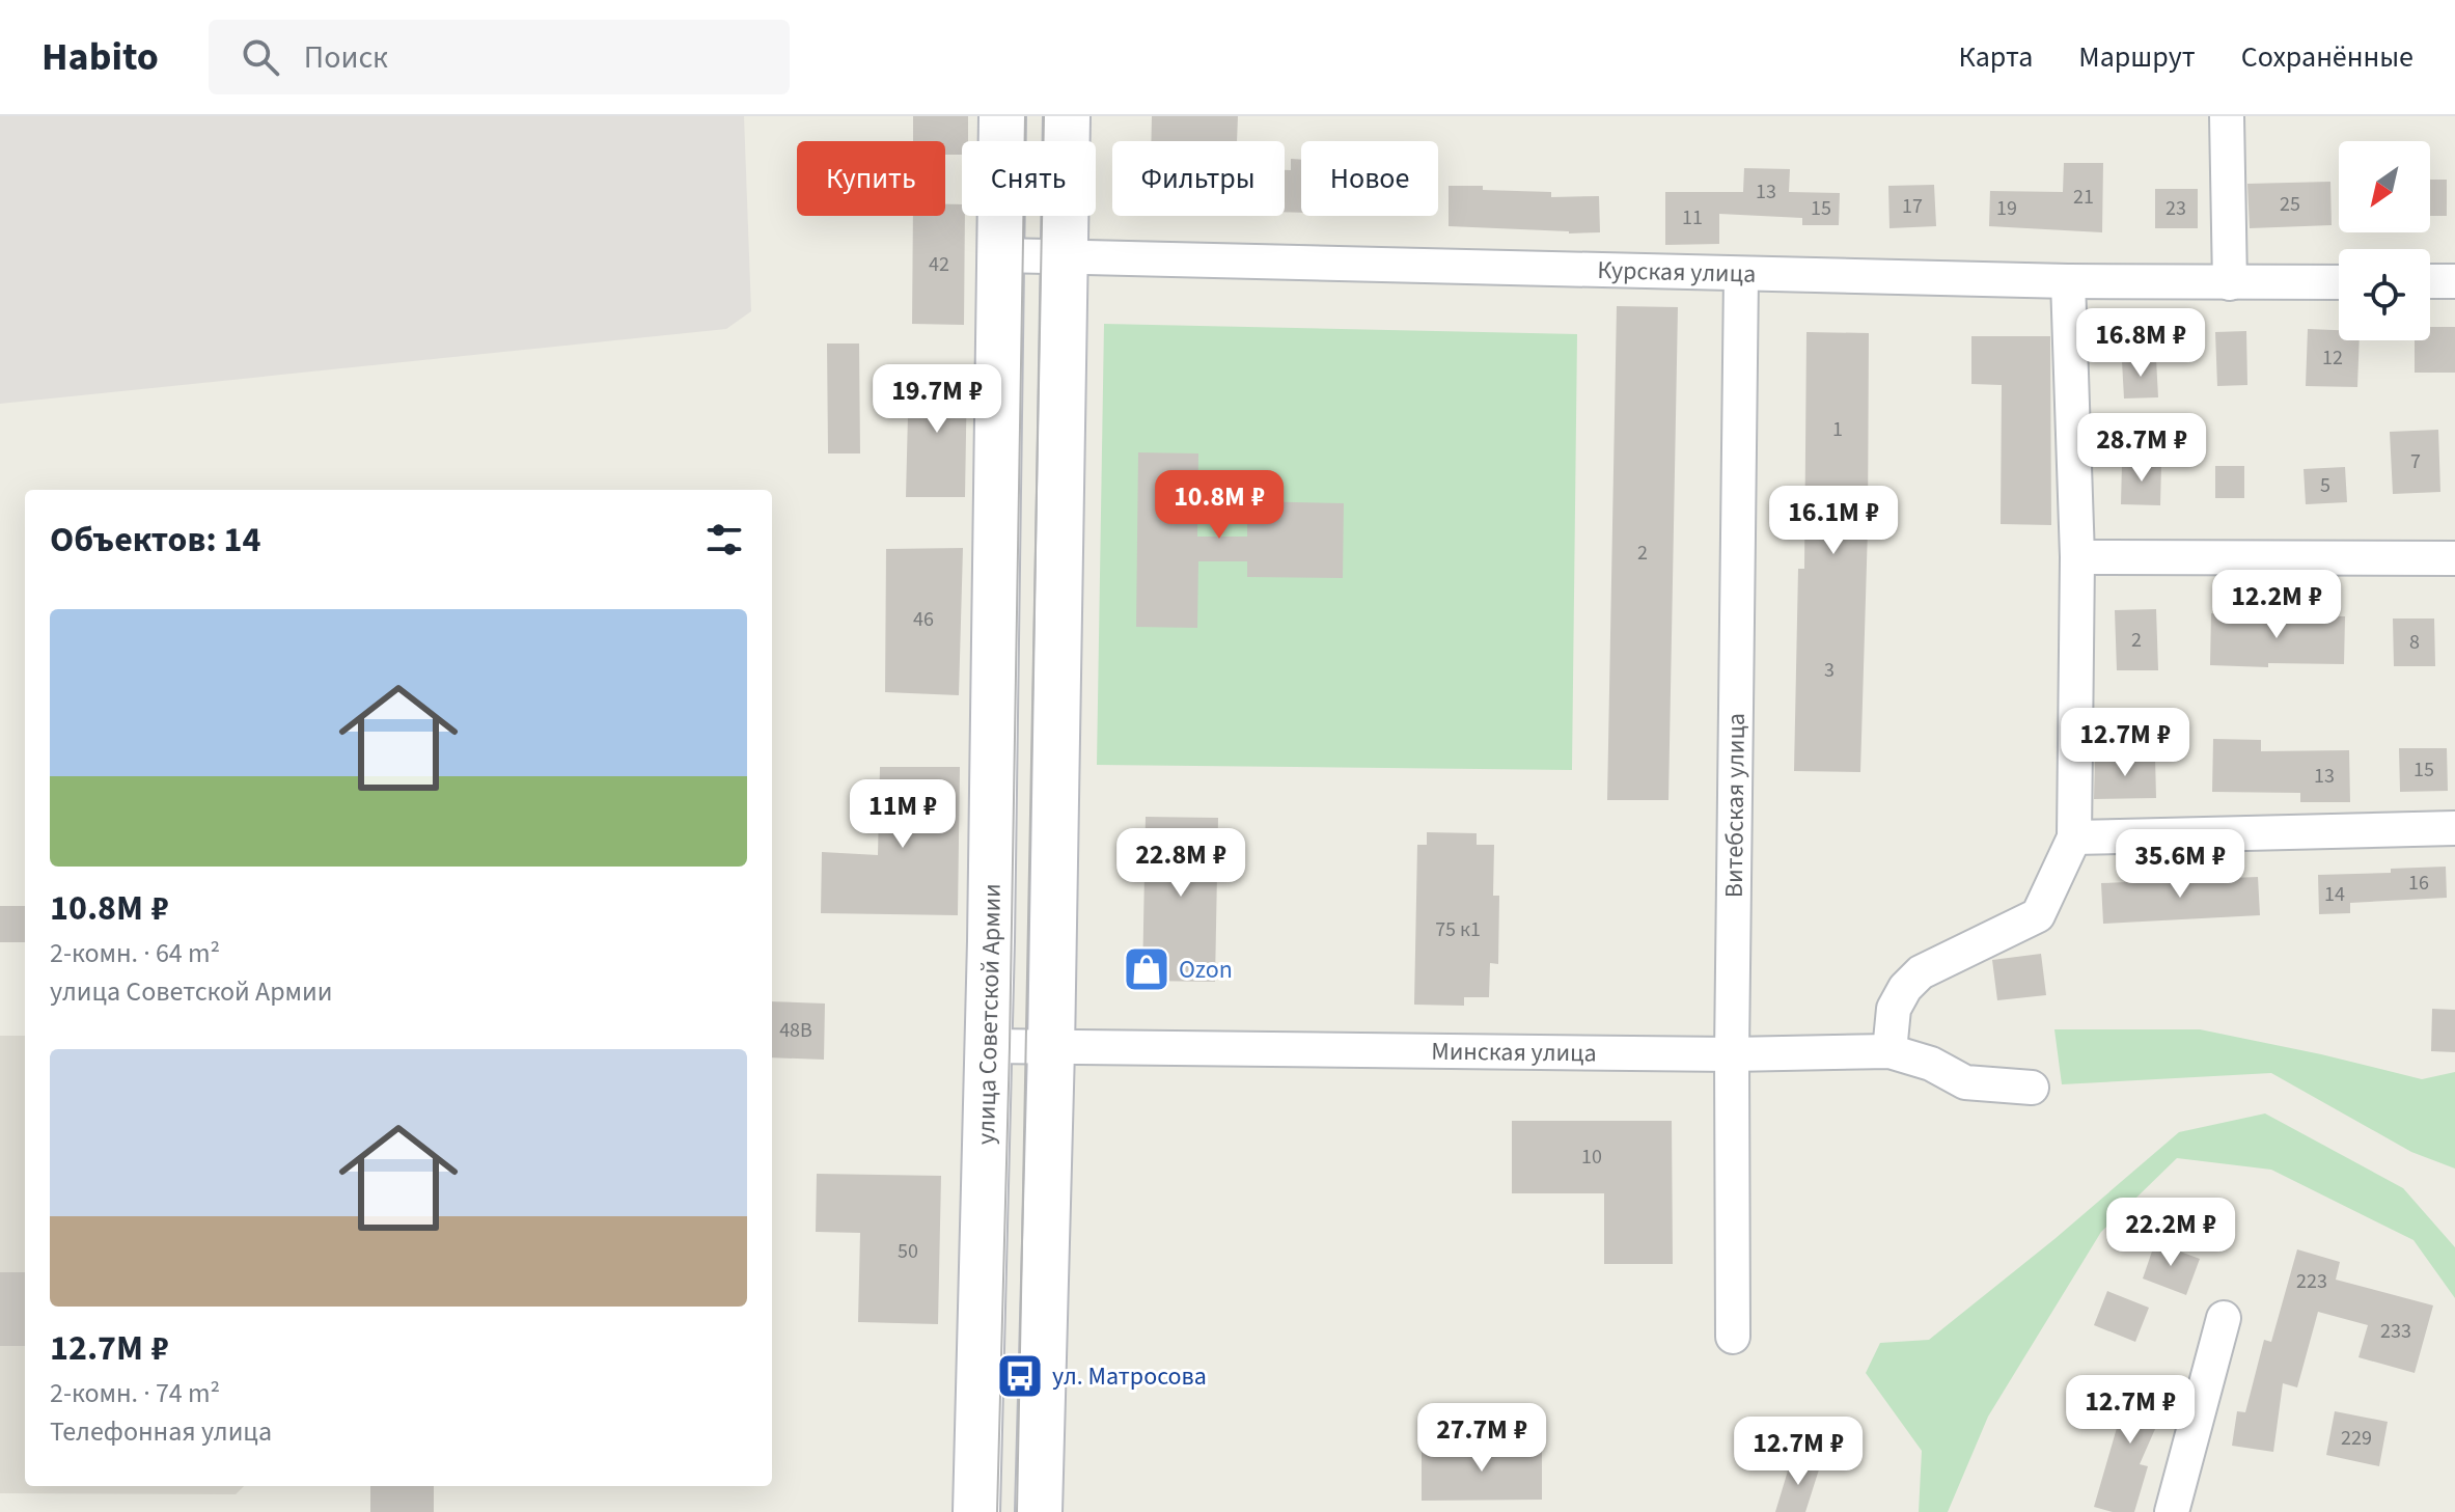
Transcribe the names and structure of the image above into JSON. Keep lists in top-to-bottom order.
{
  "streets": {
    "main road": ["улица Советской Армии"],
    "street": ["Курская улица", "Витебская улица", "Минская улица"]
  },
  "crossings": [
    ["Курская улица", "Витебская улица"],
    ["Курская улица", "улица Советской Армии"],
    ["Витебская улица", "Минская улица"],
    ["улица Советской Армии", "Минская улица"]
  ],
  "places": {
    "shop": ["Ozon"],
    "bus stop": ["ул. Матросова"]
  },
  "house_numbers": [
    "13",
    "21",
    "25",
    "17",
    "15",
    "19",
    "23",
    "11",
    "42",
    "12",
    "1",
    "7",
    "5",
    "2",
    "46",
    "2",
    "8",
    "3",
    "15",
    "13",
    "16",
    "14",
    "75 к1",
    "48В",
    "10",
    "50",
    "223",
    "233",
    "229"
  ],
  "north": "bottom left",
  "page": {
    "header": "Habito",
    "search": "Поиск",
    "nav": ["Карта", "Маршрут", "Сохранённые"],
    "chip": [
      "Купить",
      "Снять",
      "Фильтры",
      "Новое"
    ],
    "price": [
      "16.8M ₽",
      "19.7M ₽",
      "28.7M ₽",
      "10.8M ₽",
      "16.1M ₽",
      "12.2M ₽",
      "12.7M ₽",
      "11M ₽",
      "22.8M ₽",
      "35.6M ₽",
      "22.2M ₽",
      "12.7M ₽",
      "27.7M ₽",
      "12.7M ₽"
    ],
    "heading": "Объектов: 14",
    "list": [
      {
        "name": "10.8M ₽",
        "note": "2-комн. · 64 m² · улица Советской Армии"
      },
      {
        "name": "12.7M ₽",
        "note": "2-комн. · 74 m² · Телефонная улица"
      }
    ]
  }
}
